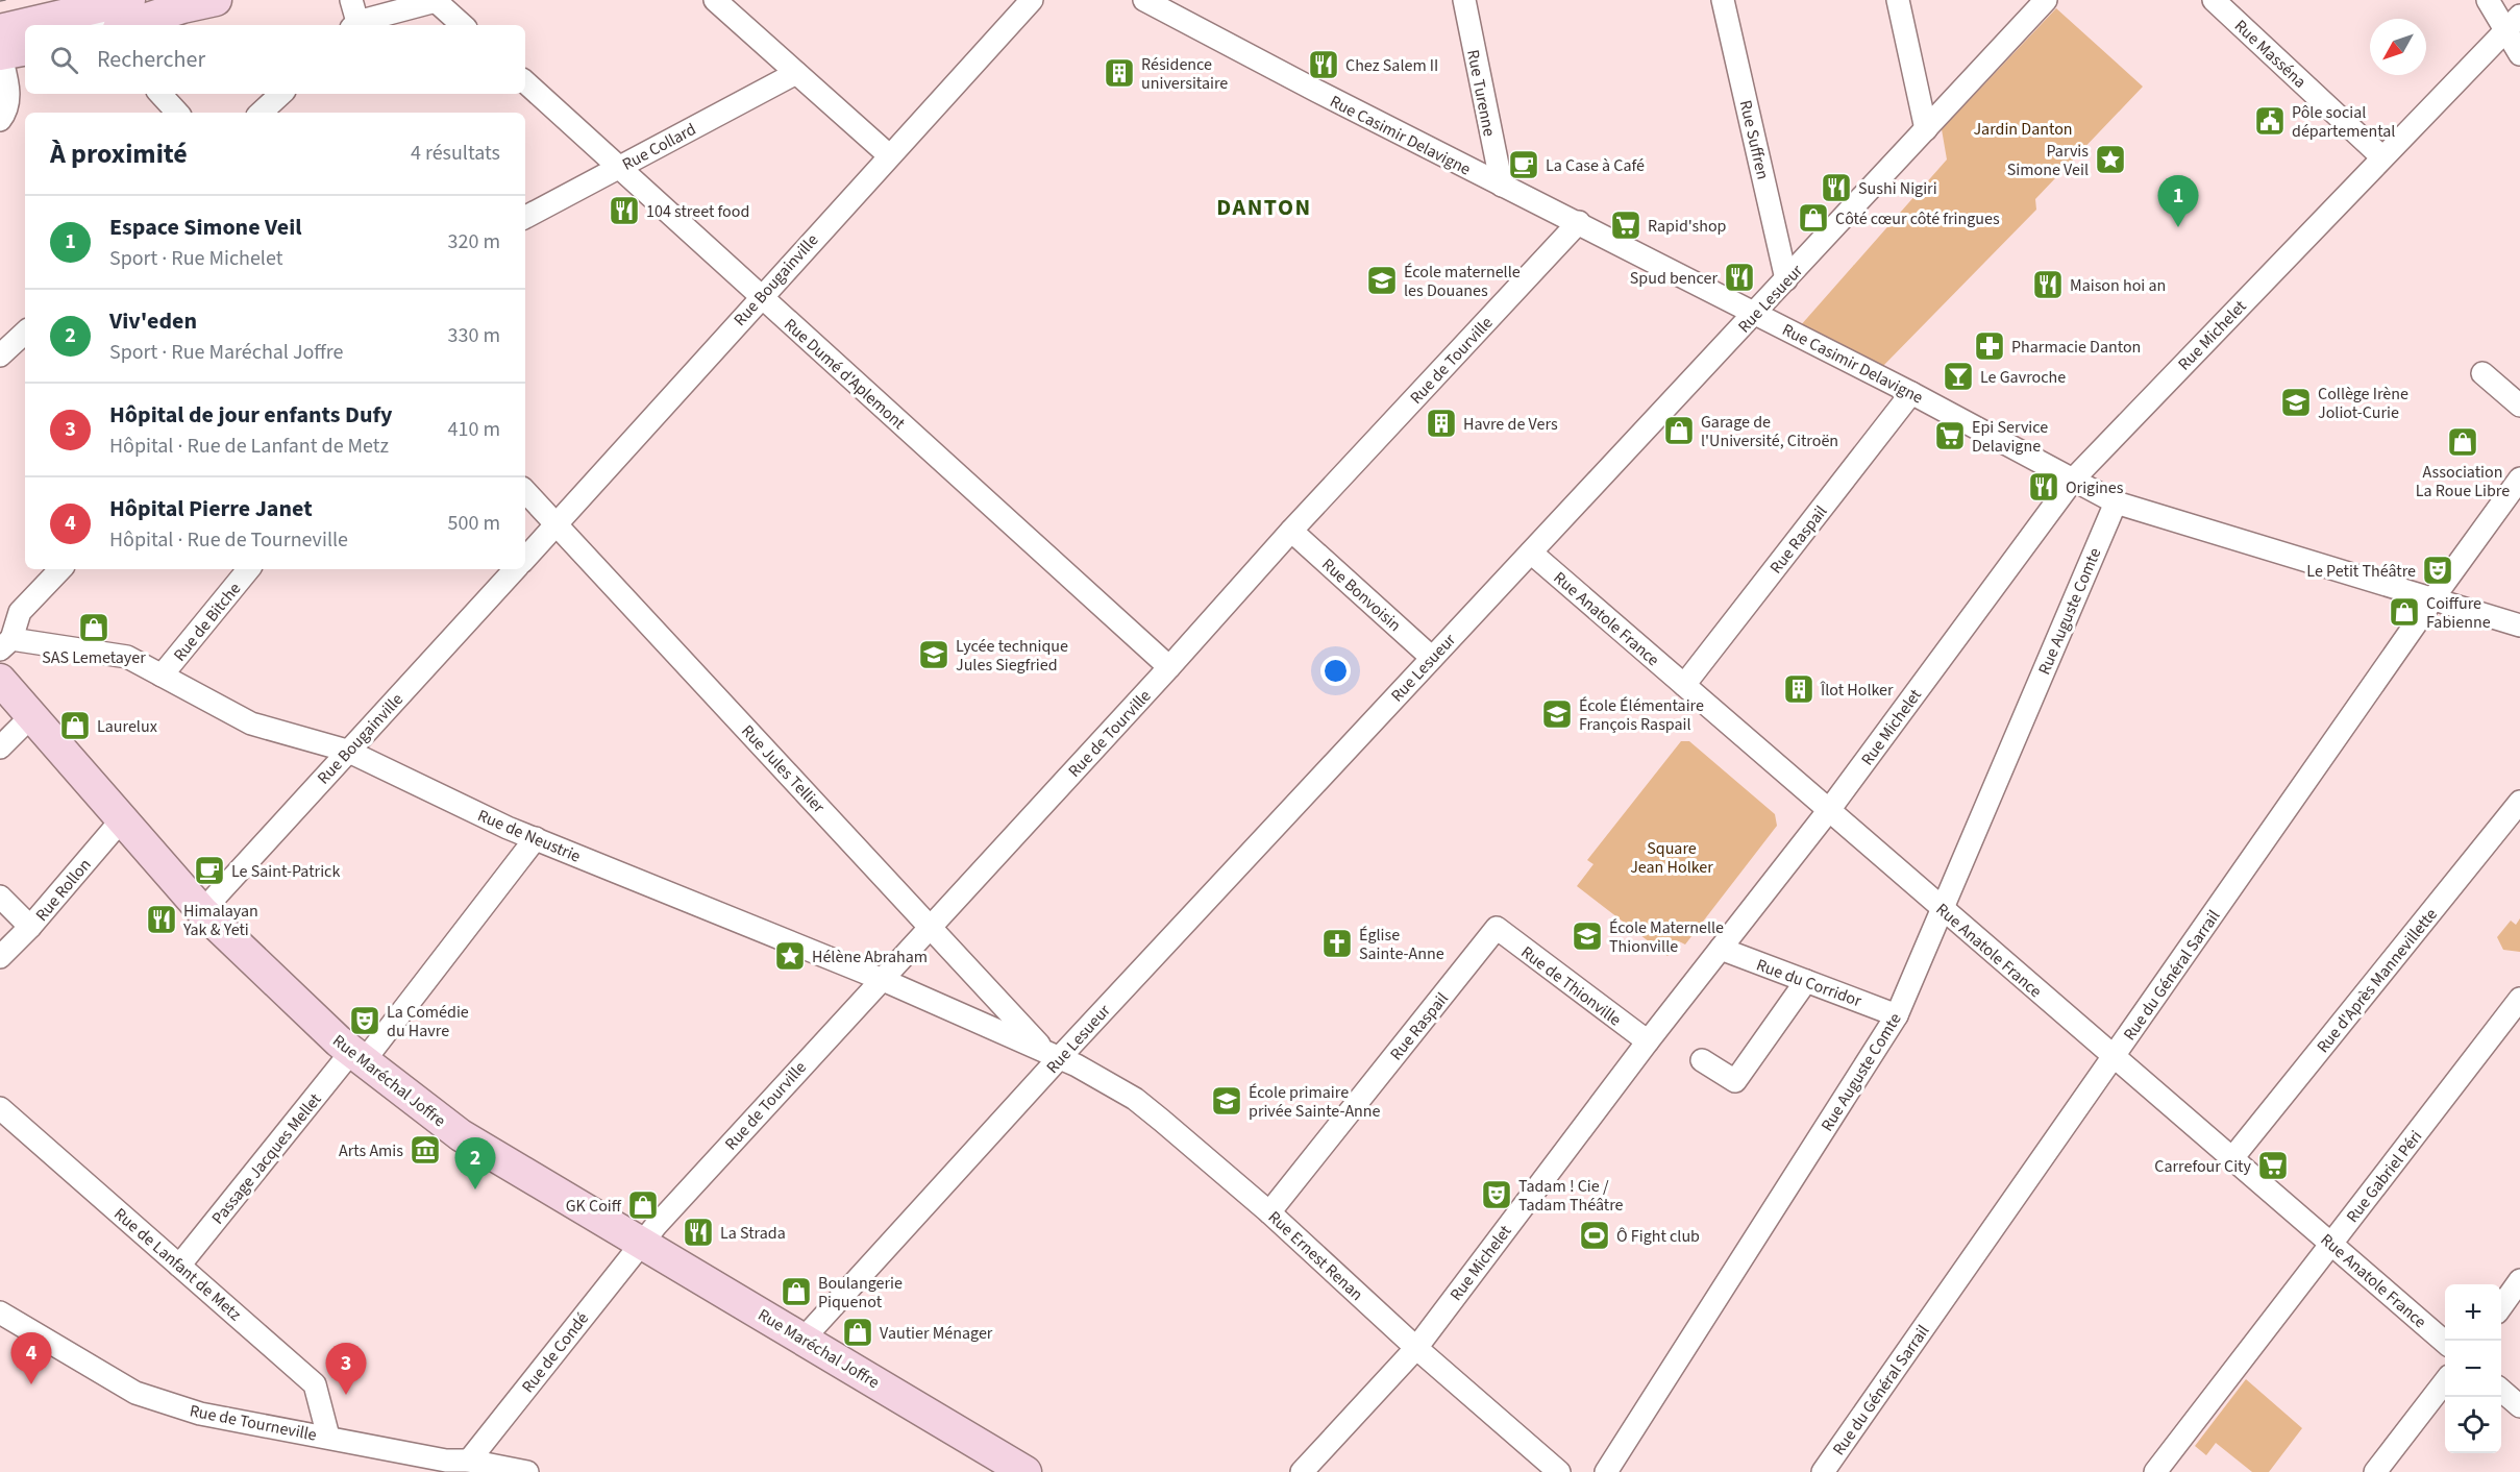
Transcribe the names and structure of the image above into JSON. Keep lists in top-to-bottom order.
{
  "streets": {
    "main road": ["Rue Maréchal Joffre"],
    "street": [
      "Rue Masséna",
      "Rue Turenne",
      "Rue Casimir Delavigne",
      "Rue Suffren",
      "Rue Collard",
      "Rue Bougainville",
      "Rue Lesueur",
      "Rue Michelet",
      "Rue de Tourville",
      "Rue Dumé d'Aplemont",
      "Rue Raspail",
      "Rue Bonvoisin",
      "Rue Auguste Comte",
      "Rue Anatole France",
      "Rue de Bitche",
      "Rue Jules Tellier",
      "Rue de Neustrie",
      "Rue Rollon",
      "Rue du Général Sarrail",
      "Rue d'Après Mannevillette",
      "Rue du Corridor",
      "Rue de Thionville",
      "Passage Jacques Mellet",
      "Rue Gabriel Péri",
      "Rue Ernest Renan",
      "Rue de Lanfant de Metz",
      "Rue de Condé",
      "Rue de Tourneville"
    ]
  },
  "crossings": [
    ["Rue Masséna", "Rue Michelet"],
    ["Rue Turenne", "Rue Casimir Delavigne"],
    ["Rue Casimir Delavigne", "Rue Lesueur"],
    ["Rue Casimir Delavigne", "Rue Michelet"],
    ["Rue Casimir Delavigne", "Rue de Tourville"],
    ["Rue Casimir Delavigne", "Rue Raspail"],
    ["Rue Casimir Delavigne", "Rue Auguste Comte"],
    ["Rue Casimir Delavigne", "Rue du Général Sarrail"],
    ["Rue Suffren", "Rue Lesueur"],
    ["Rue Collard", "Rue Dumé d'Aplemont"],
    ["Rue Bougainville", "Rue Dumé d'Aplemont"],
    ["Rue Bougainville", "Rue Jules Tellier"],
    ["Rue Bougainville", "Rue de Neustrie"],
    ["Rue Bougainville", "Rue Maréchal Joffre"],
    ["Rue Lesueur", "Rue Bonvoisin"],
    ["Rue Lesueur", "Rue Anatole France"],
    ["Rue Lesueur", "Rue Jules Tellier"],
    ["Rue Lesueur", "Rue de Neustrie"],
    ["Rue Lesueur", "Rue Maréchal Joffre"],
    ["Rue Lesueur", "Rue Ernest Renan"],
    ["Rue Michelet", "Rue Anatole France"],
    ["Rue Michelet", "Rue du Corridor"],
    ["Rue Michelet", "Rue de Thionville"],
    ["Rue Michelet", "Rue Ernest Renan"],
    ["Rue de Tourville", "Rue Dumé d'Aplemont"],
    ["Rue de Tourville", "Rue Bonvoisin"],
    ["Rue de Tourville", "Rue Jules Tellier"],
    ["Rue de Tourville", "Rue de Neustrie"],
    ["Rue de Tourville", "Rue Maréchal Joffre"],
    ["Rue de Tourville", "Rue de Condé"],
    ["Rue Raspail", "Rue Anatole France"],
    ["Rue Raspail", "Rue de Thionville"],
    ["Rue Raspail", "Rue Ernest Renan"],
    ["Rue Auguste Comte", "Rue Anatole France"],
    ["Rue Auguste Comte", "Rue du Corridor"],
    ["Rue Anatole France", "Rue du Général Sarrail"],
    ["Rue Anatole France", "Rue d'Après Mannevillette"],
    ["Rue Anatole France", "Rue Gabriel Péri"],
    ["Rue de Bitche", "Rue de Neustrie"],
    ["Rue Jules Tellier", "Rue de Neustrie"],
    ["Rue Jules Tellier", "Rue Ernest Renan"],
    ["Rue de Neustrie", "Passage Jacques Mellet"],
    ["Rue de Neustrie", "Rue Ernest Renan"],
    ["Rue Rollon", "Rue Maréchal Joffre"],
    ["Rue Maréchal Joffre", "Passage Jacques Mellet"],
    ["Rue Maréchal Joffre", "Rue de Condé"],
    ["Passage Jacques Mellet", "Rue de Lanfant de Metz"],
    ["Rue de Lanfant de Metz", "Rue de Tourneville"],
    ["Rue de Condé", "Rue de Tourneville"]
  ],
  "districts": ["DANTON"],
  "parks": ["Jardin Danton", "Square Jean Holker"],
  "places": {
    "restaurant": [
      "Chez Salem II",
      "Sushi Nigiri",
      "104 street food",
      "Spud bencer",
      "Maison hoi an",
      "Origines",
      "Himalayan Yak & Yeti",
      "La Strada"
    ],
    "building": ["Résidence universitaire", "Havre de Vers", "Îlot Holker"],
    "public building": ["Pôle social départemental"],
    "place": ["Parvis Simone Veil", "Hélène Abraham"],
    "cafe": ["La Case à Café", "Le Saint-Patrick"],
    "shop": [
      "Côté cœur côté fringues",
      "Garage de l'Université, Citroën",
      "Association La Roue Libre",
      "Coiffure Fabienne",
      "SAS Lemetayer",
      "Laurelux",
      "GK Coiff",
      "Boulangerie Piquenot",
      "Vautier Ménager"
    ],
    "supermarket": ["Rapid'shop", "Epi Service Delavigne", "Carrefour City"],
    "school or university": [
      "École maternelle les Douanes",
      "Collège Irène Joliot-Curie",
      "Lycée technique Jules Siegfried",
      "École Élémentaire François Raspail",
      "École Maternelle Thionville",
      "École primaire privée Sainte-Anne"
    ],
    "pharmacy": ["Pharmacie Danton"],
    "bar": ["Le Gavroche"],
    "theatre": ["Le Petit Théâtre", "La Comédie du Havre", "Tadam ! Cie / Tadam Théâtre"],
    "church": ["Église Sainte-Anne"],
    "museum": ["Arts Amis"],
    "sports": ["Ô Fight club"]
  },
  "north": "bottom left",
  "page": {
    "search": "Rechercher",
    "heading": ["À proximité", "4 résultats"],
    "pins": [
      "1",
      "2",
      "4",
      "3"
    ],
    "list": [
      {
        "mark": "1",
        "name": "Espace Simone Veil",
        "note": "Sport · Rue Michelet",
        "value": "320 m"
      },
      {
        "mark": "2",
        "name": "Viv'eden",
        "note": "Sport · Rue Maréchal Joffre",
        "value": "330 m"
      },
      {
        "mark": "3",
        "name": "Hôpital de jour enfants Dufy",
        "note": "Hôpital · Rue de Lanfant de Metz",
        "value": "410 m"
      },
      {
        "mark": "4",
        "name": "Hôpital Pierre Janet",
        "note": "Hôpital · Rue de Tourneville",
        "value": "500 m"
      }
    ],
    "map_buttons": ["+", "−"]
  }
}
